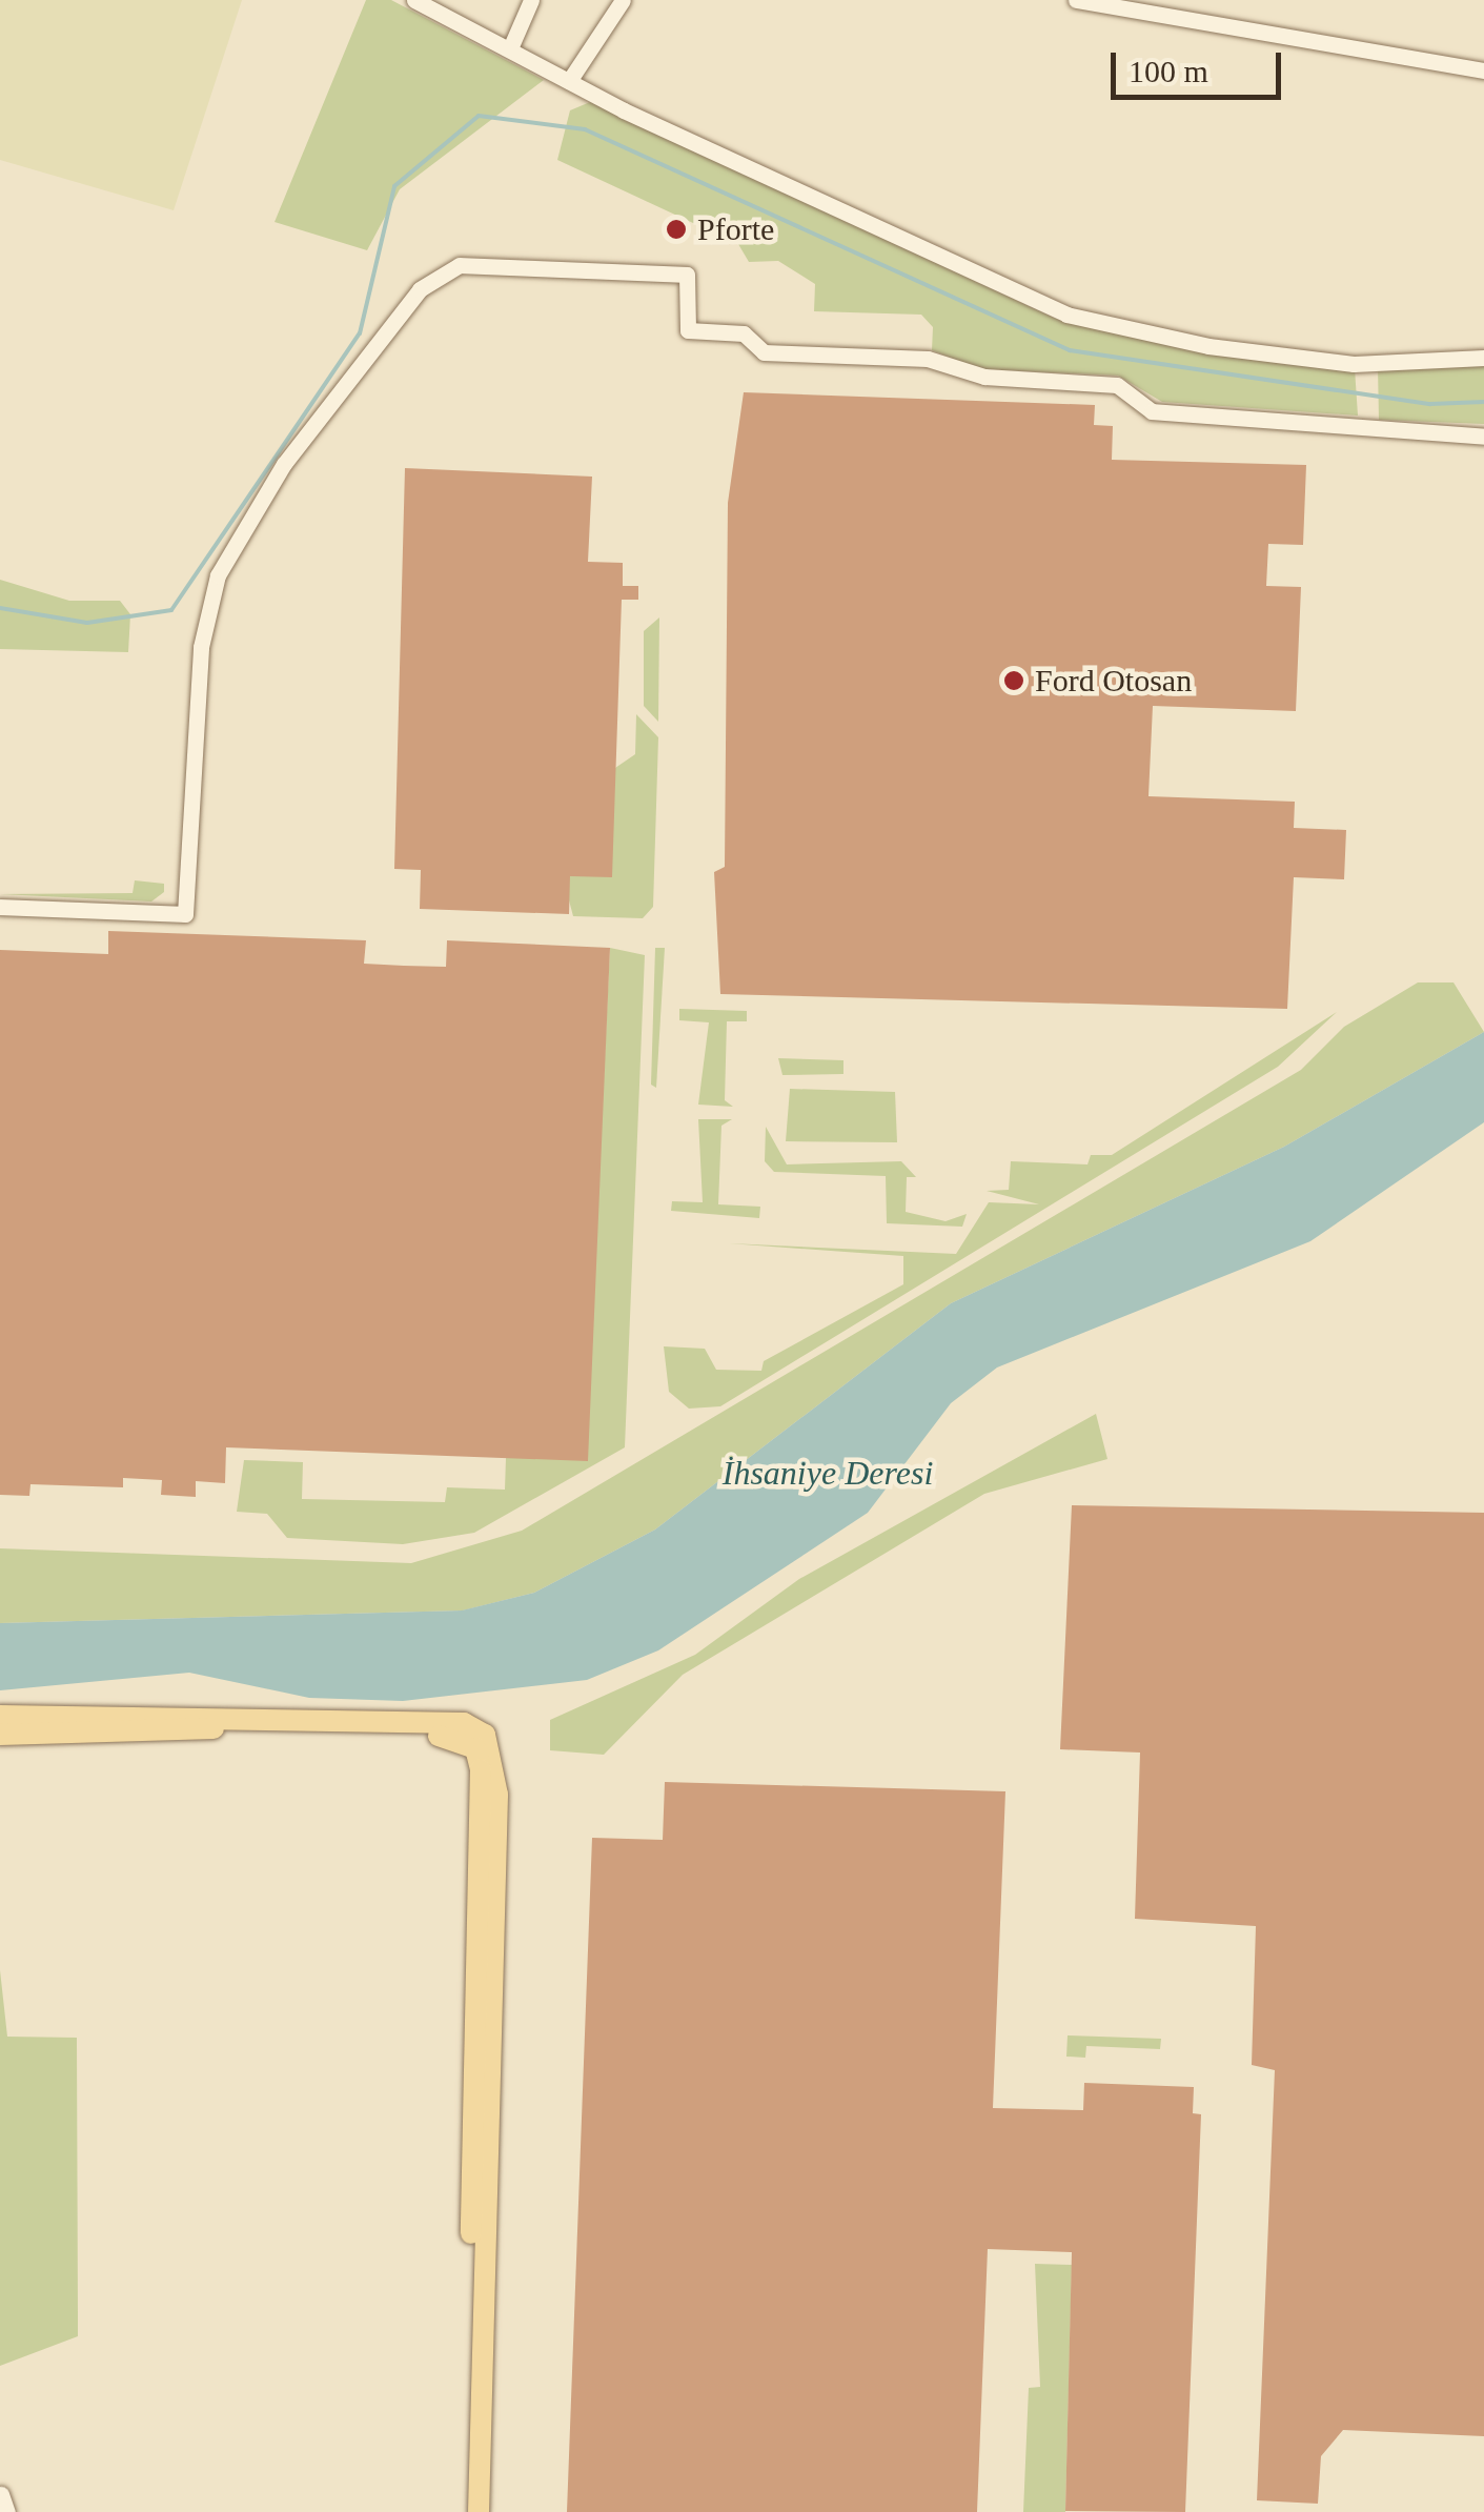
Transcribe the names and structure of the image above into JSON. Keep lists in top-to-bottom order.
{
  "water": ["İhsaniye Deresi"],
  "places": ["Pforte", "Ford Otosan"],
  "scale_bar": "100 m"
}
